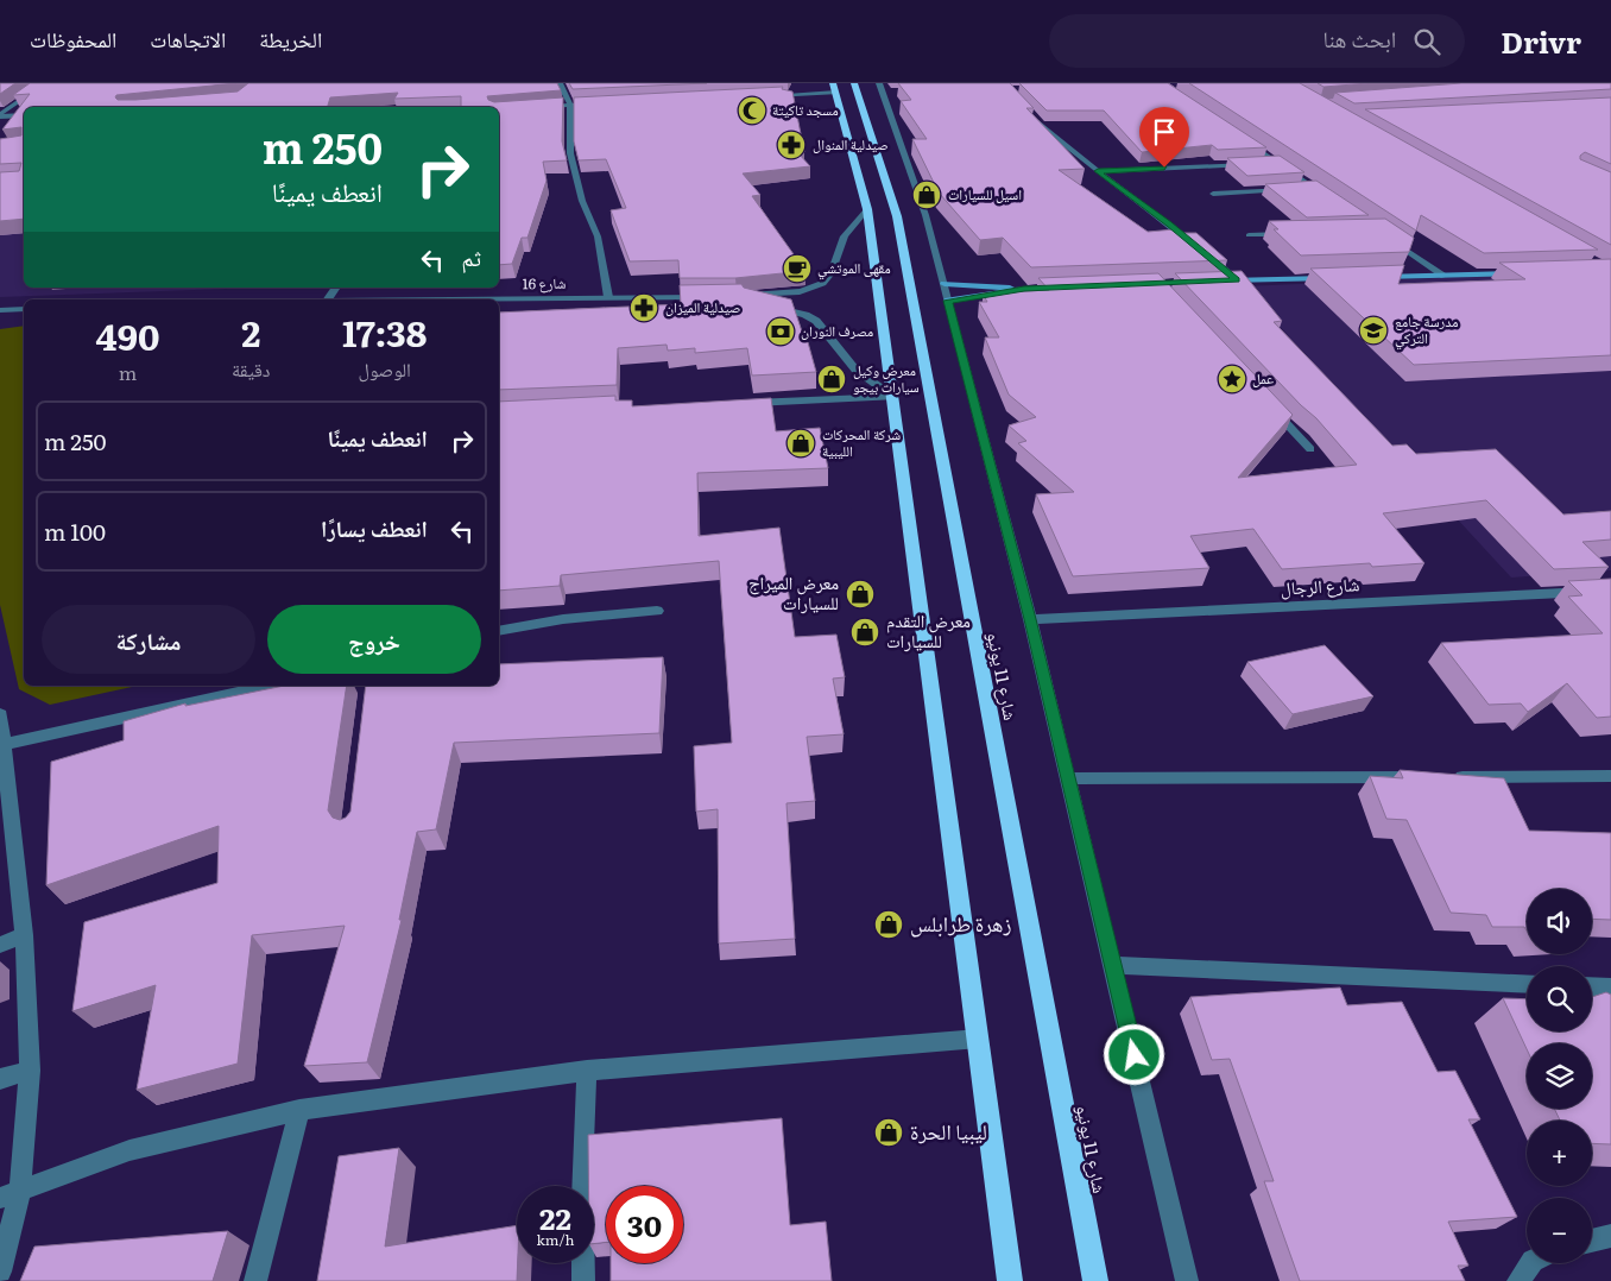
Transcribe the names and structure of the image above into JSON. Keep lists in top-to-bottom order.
{
  "streets": {
    "highway": ["شارع 11 يونيو"],
    "street": ["شارع 16", "شارع الرجال"]
  },
  "places": {
    "mosque": ["مسجد تاكيتة"],
    "pharmacy": ["صيدلية المنوال", "صيدلية الميزان"],
    "shop": [
      "اسيل للسيارات",
      "معرض وكيل سيارات بيجو",
      "شركة المحركات الليبية",
      "معرض الميراج للسيارات",
      "معرض التقدم للسيارات",
      "زهرة طرابلس",
      "ليبيا الحرة"
    ],
    "cafe": ["مقهى الموتشي"],
    "school or university": ["مدرسة جامع التركي"],
    "bank": ["مصرف النوران"],
    "place": ["عمل"]
  },
  "page": {
    "header": "Drivr",
    "search": "ابحث هنا",
    "nav": ["الخريطة", "الاتجاهات", "المحفوظات"],
    "turn": ["250 m", "انعطف يمينًا"],
    "then": "ثم",
    "eta": [
      "17:38",
      "الوصول",
      "2",
      "دقيقة",
      "490",
      "m"
    ],
    "list": [
      {
        "name": "انعطف يمينًا",
        "value": "250 m"
      },
      {
        "name": "انعطف يسارًا",
        "value": "100 m"
      }
    ],
    "buttons": ["خروج", "مشاركة"],
    "map_buttons": ["+", "−"],
    "speed": "22 km/h",
    "limit": "30"
  }
}
